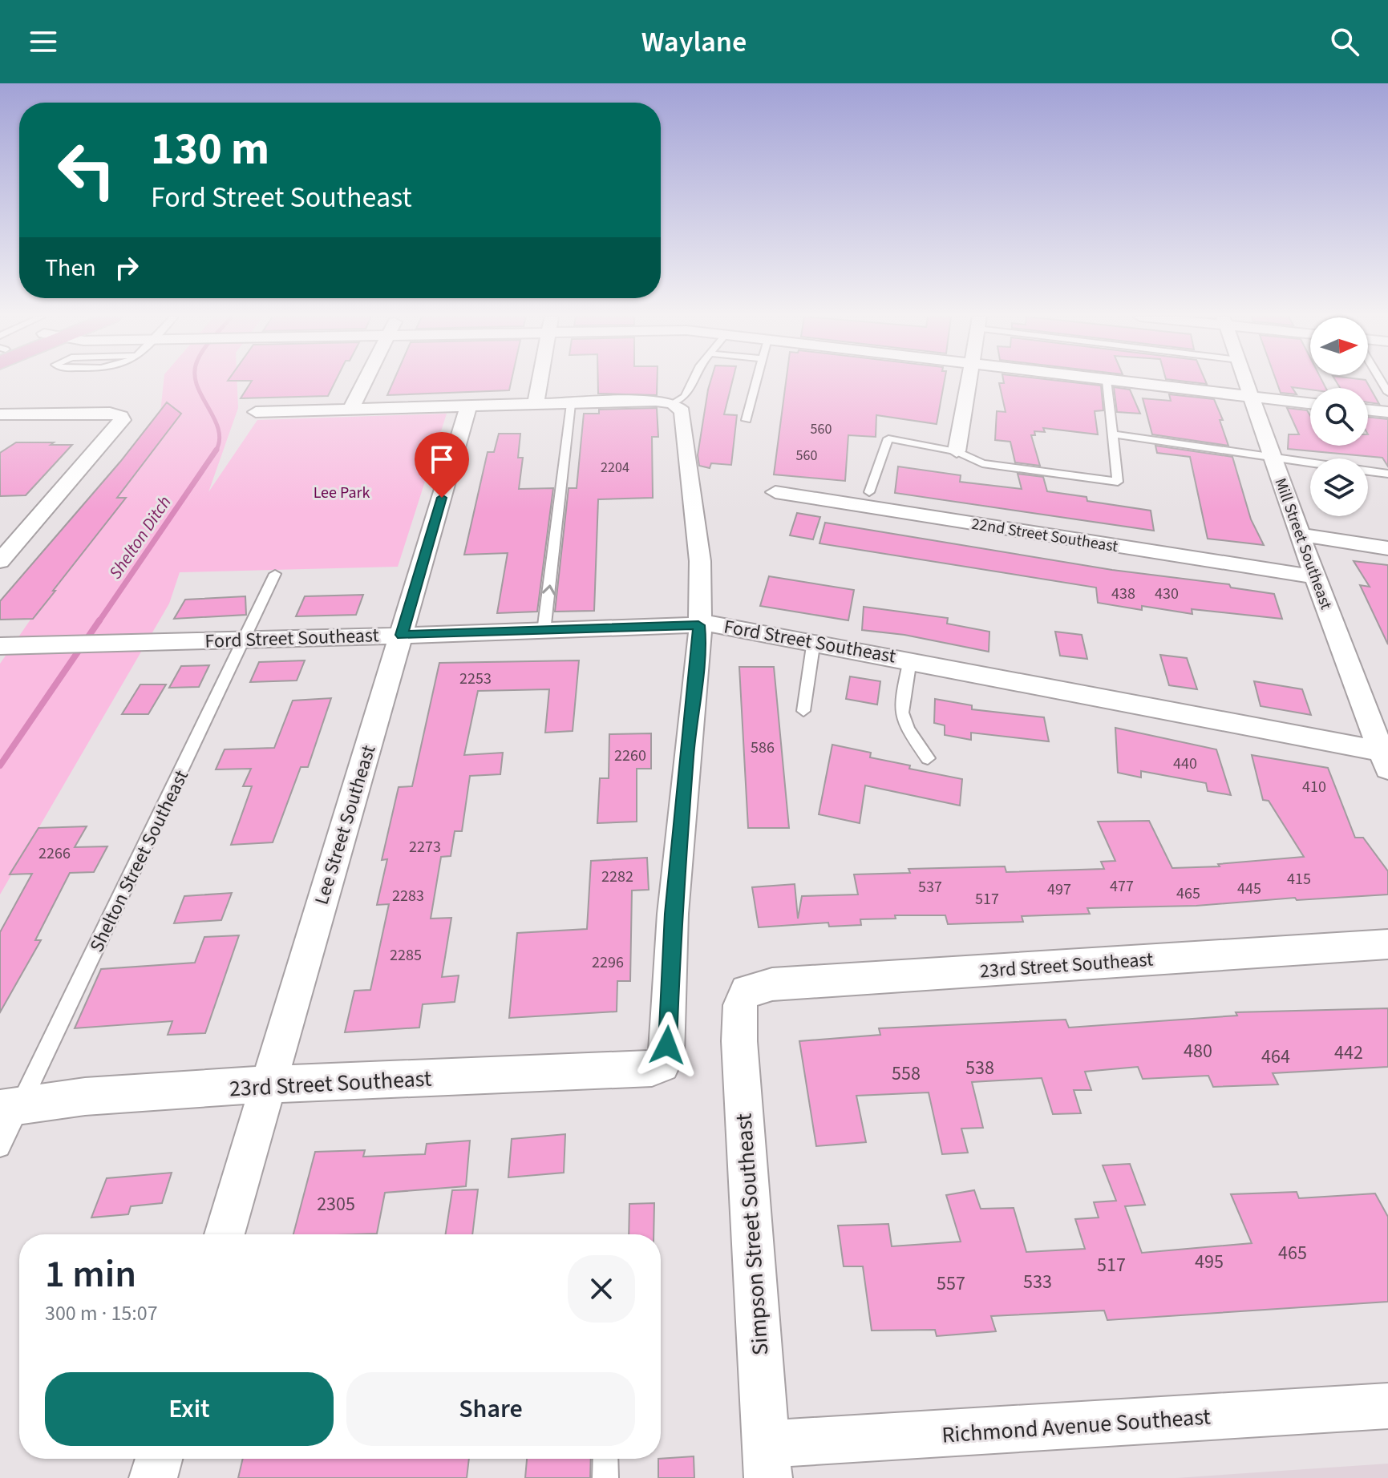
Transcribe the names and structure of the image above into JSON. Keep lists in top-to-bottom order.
{
  "streets": {
    "street": [
      "22nd Street Southeast",
      "Mill Street Southeast",
      "Ford Street Southeast",
      "Lee Street Southeast",
      "23rd Street Southeast",
      "Simpson Street Southeast",
      "Richmond Avenue Southeast"
    ],
    "lane": ["Shelton Street Southeast"]
  },
  "crossings": [
    ["22nd Street Southeast", "Mill Street Southeast"],
    ["Mill Street Southeast", "Ford Street Southeast"],
    ["Ford Street Southeast", "Lee Street Southeast"],
    ["Ford Street Southeast", "Shelton Street Southeast"],
    ["Ford Street Southeast", "23rd Street Southeast"],
    ["Lee Street Southeast", "23rd Street Southeast"],
    ["Shelton Street Southeast", "23rd Street Southeast"],
    ["23rd Street Southeast", "Simpson Street Southeast"],
    ["Simpson Street Southeast", "Richmond Avenue Southeast"]
  ],
  "water": ["Shelton Ditch"],
  "parks": ["Lee Park"],
  "house_numbers": [
    "560",
    "560",
    "2204",
    "438",
    "430",
    "2253",
    "586",
    "2260",
    "440",
    "410",
    "2273",
    "2266",
    "2282",
    "415",
    "477",
    "537",
    "445",
    "497",
    "465",
    "2283",
    "517",
    "2285",
    "2296",
    "480",
    "442",
    "464",
    "538",
    "558",
    "2305",
    "465",
    "495",
    "517",
    "533",
    "557"
  ],
  "north": "right",
  "page": {
    "header": "Waylane",
    "turn": ["130 m", "Ford Street Southeast"],
    "then": "Then",
    "heading": ["1 min", "300 m · 15:07"],
    "buttons": ["Exit", "Share"]
  }
}
